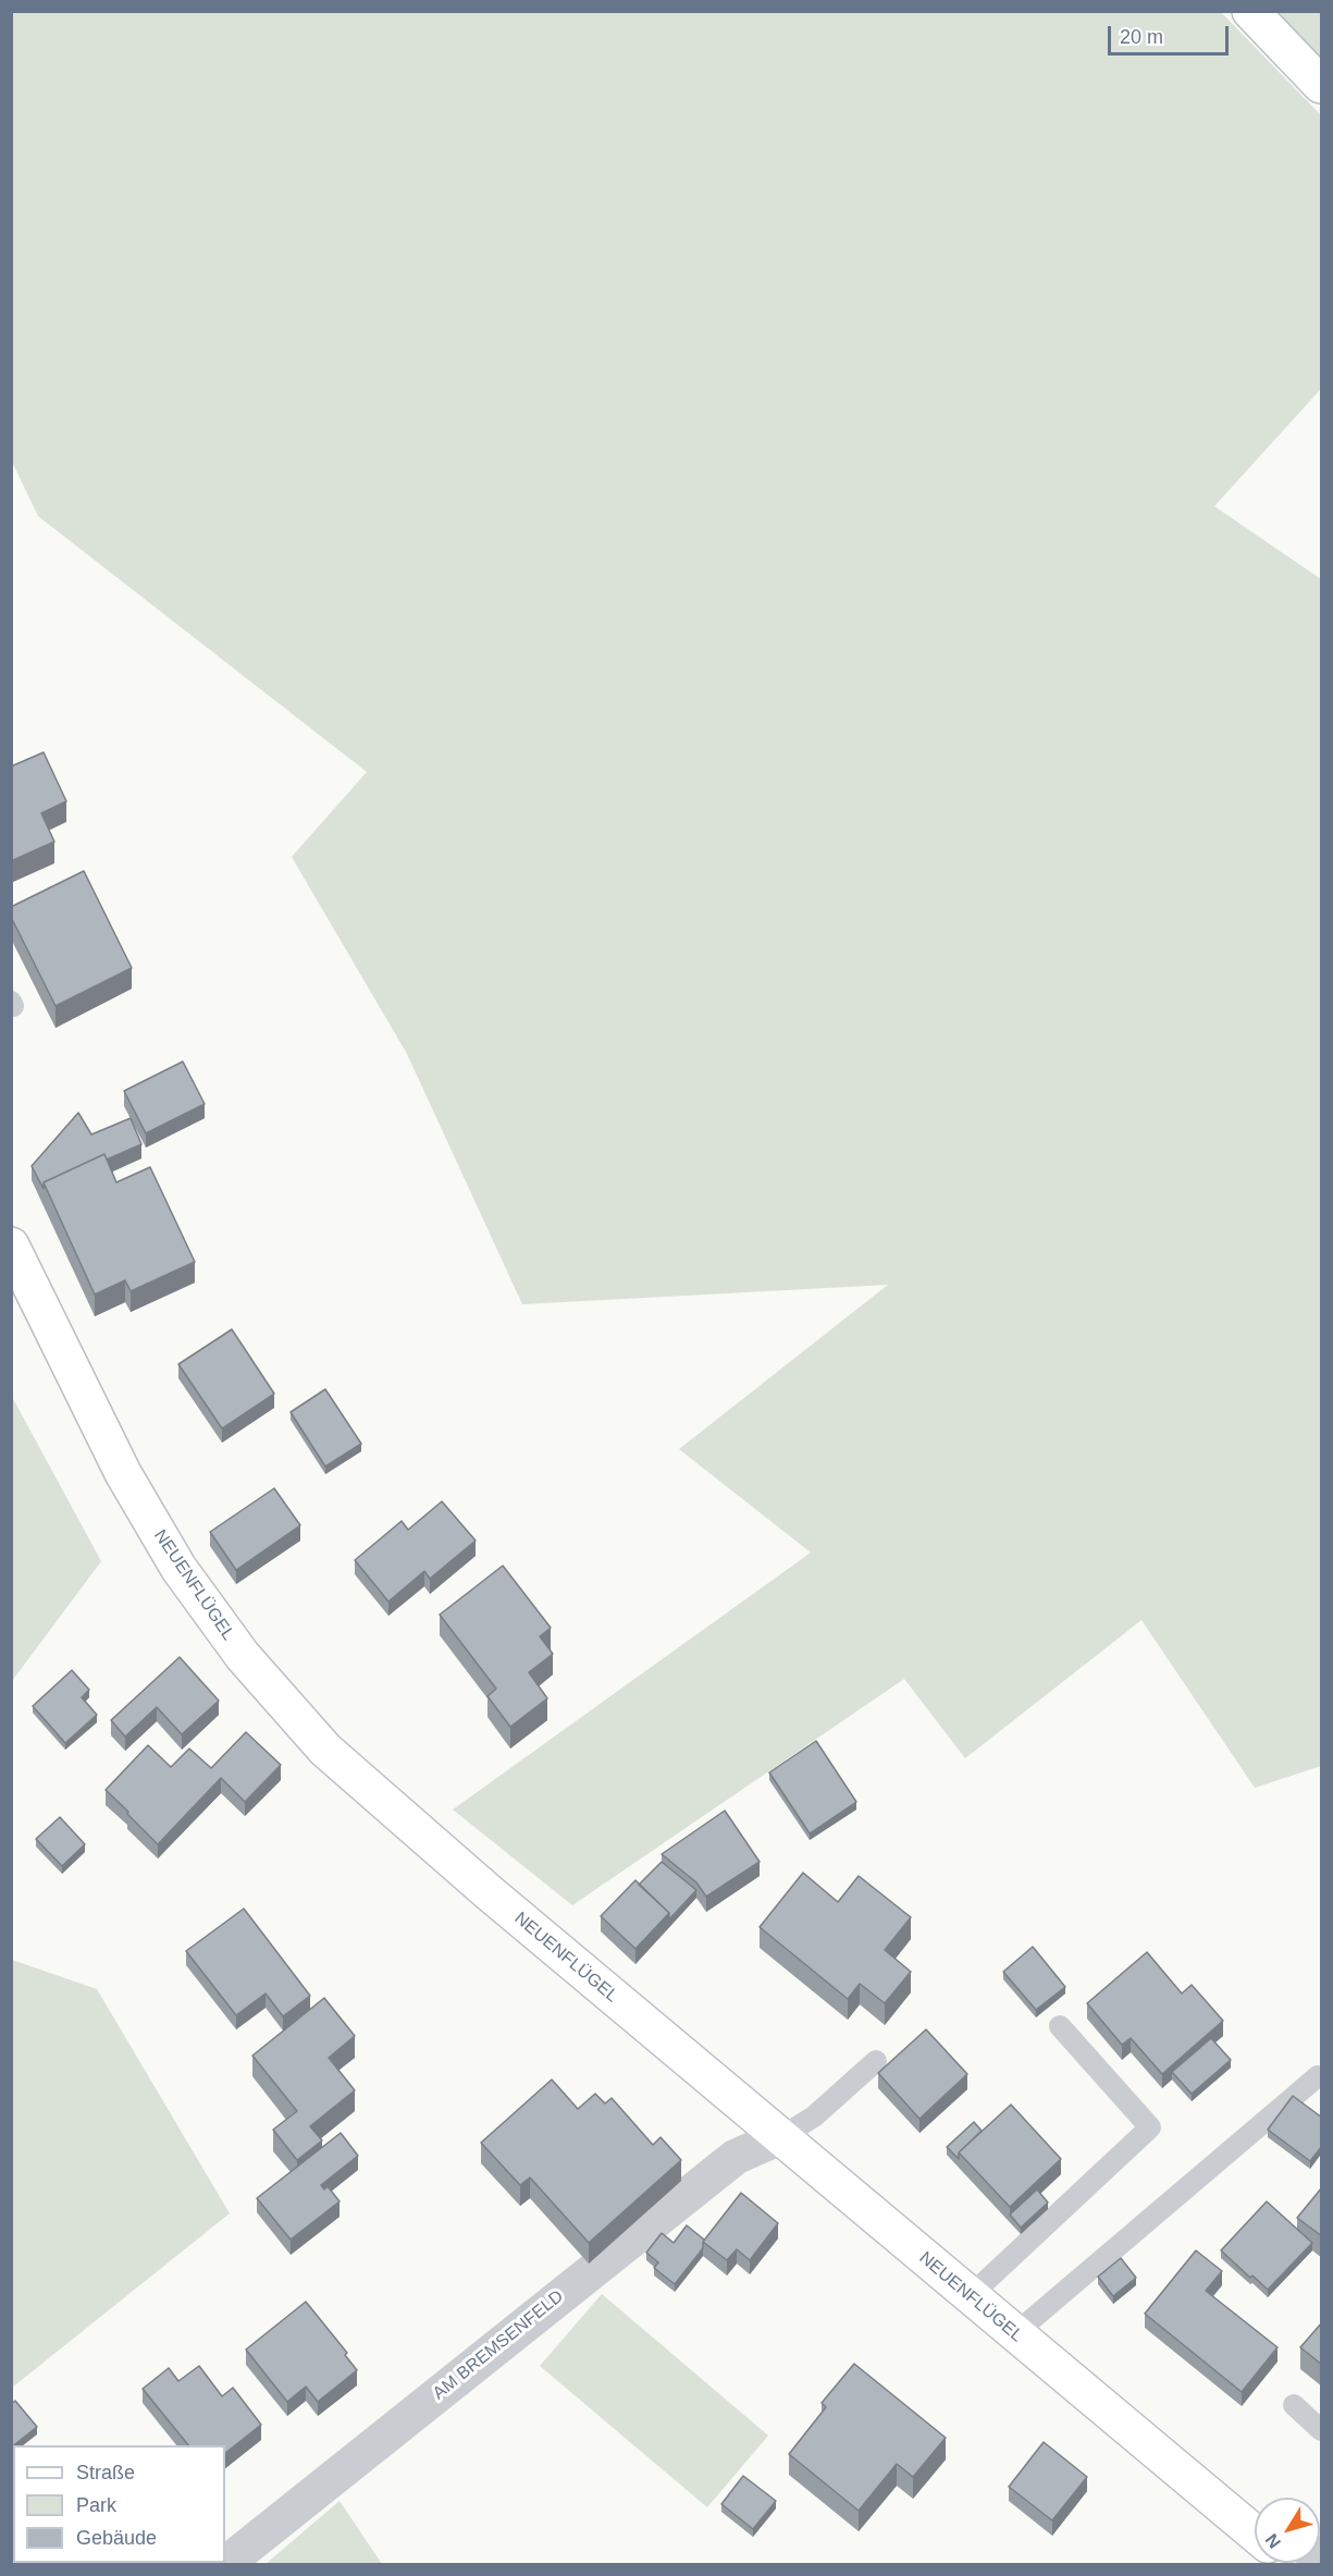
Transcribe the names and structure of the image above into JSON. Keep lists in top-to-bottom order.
{
  "streets": {
    "main road": ["NEUENFLÜGEL"],
    "street": ["AM BREMSENFELD"]
  },
  "crossings": [
    ["NEUENFLÜGEL", "AM BREMSENFELD"]
  ],
  "legend": ["Straße", "Park", "Gebäude"],
  "scale_bar": "20 m",
  "north": "bottom left"
}
